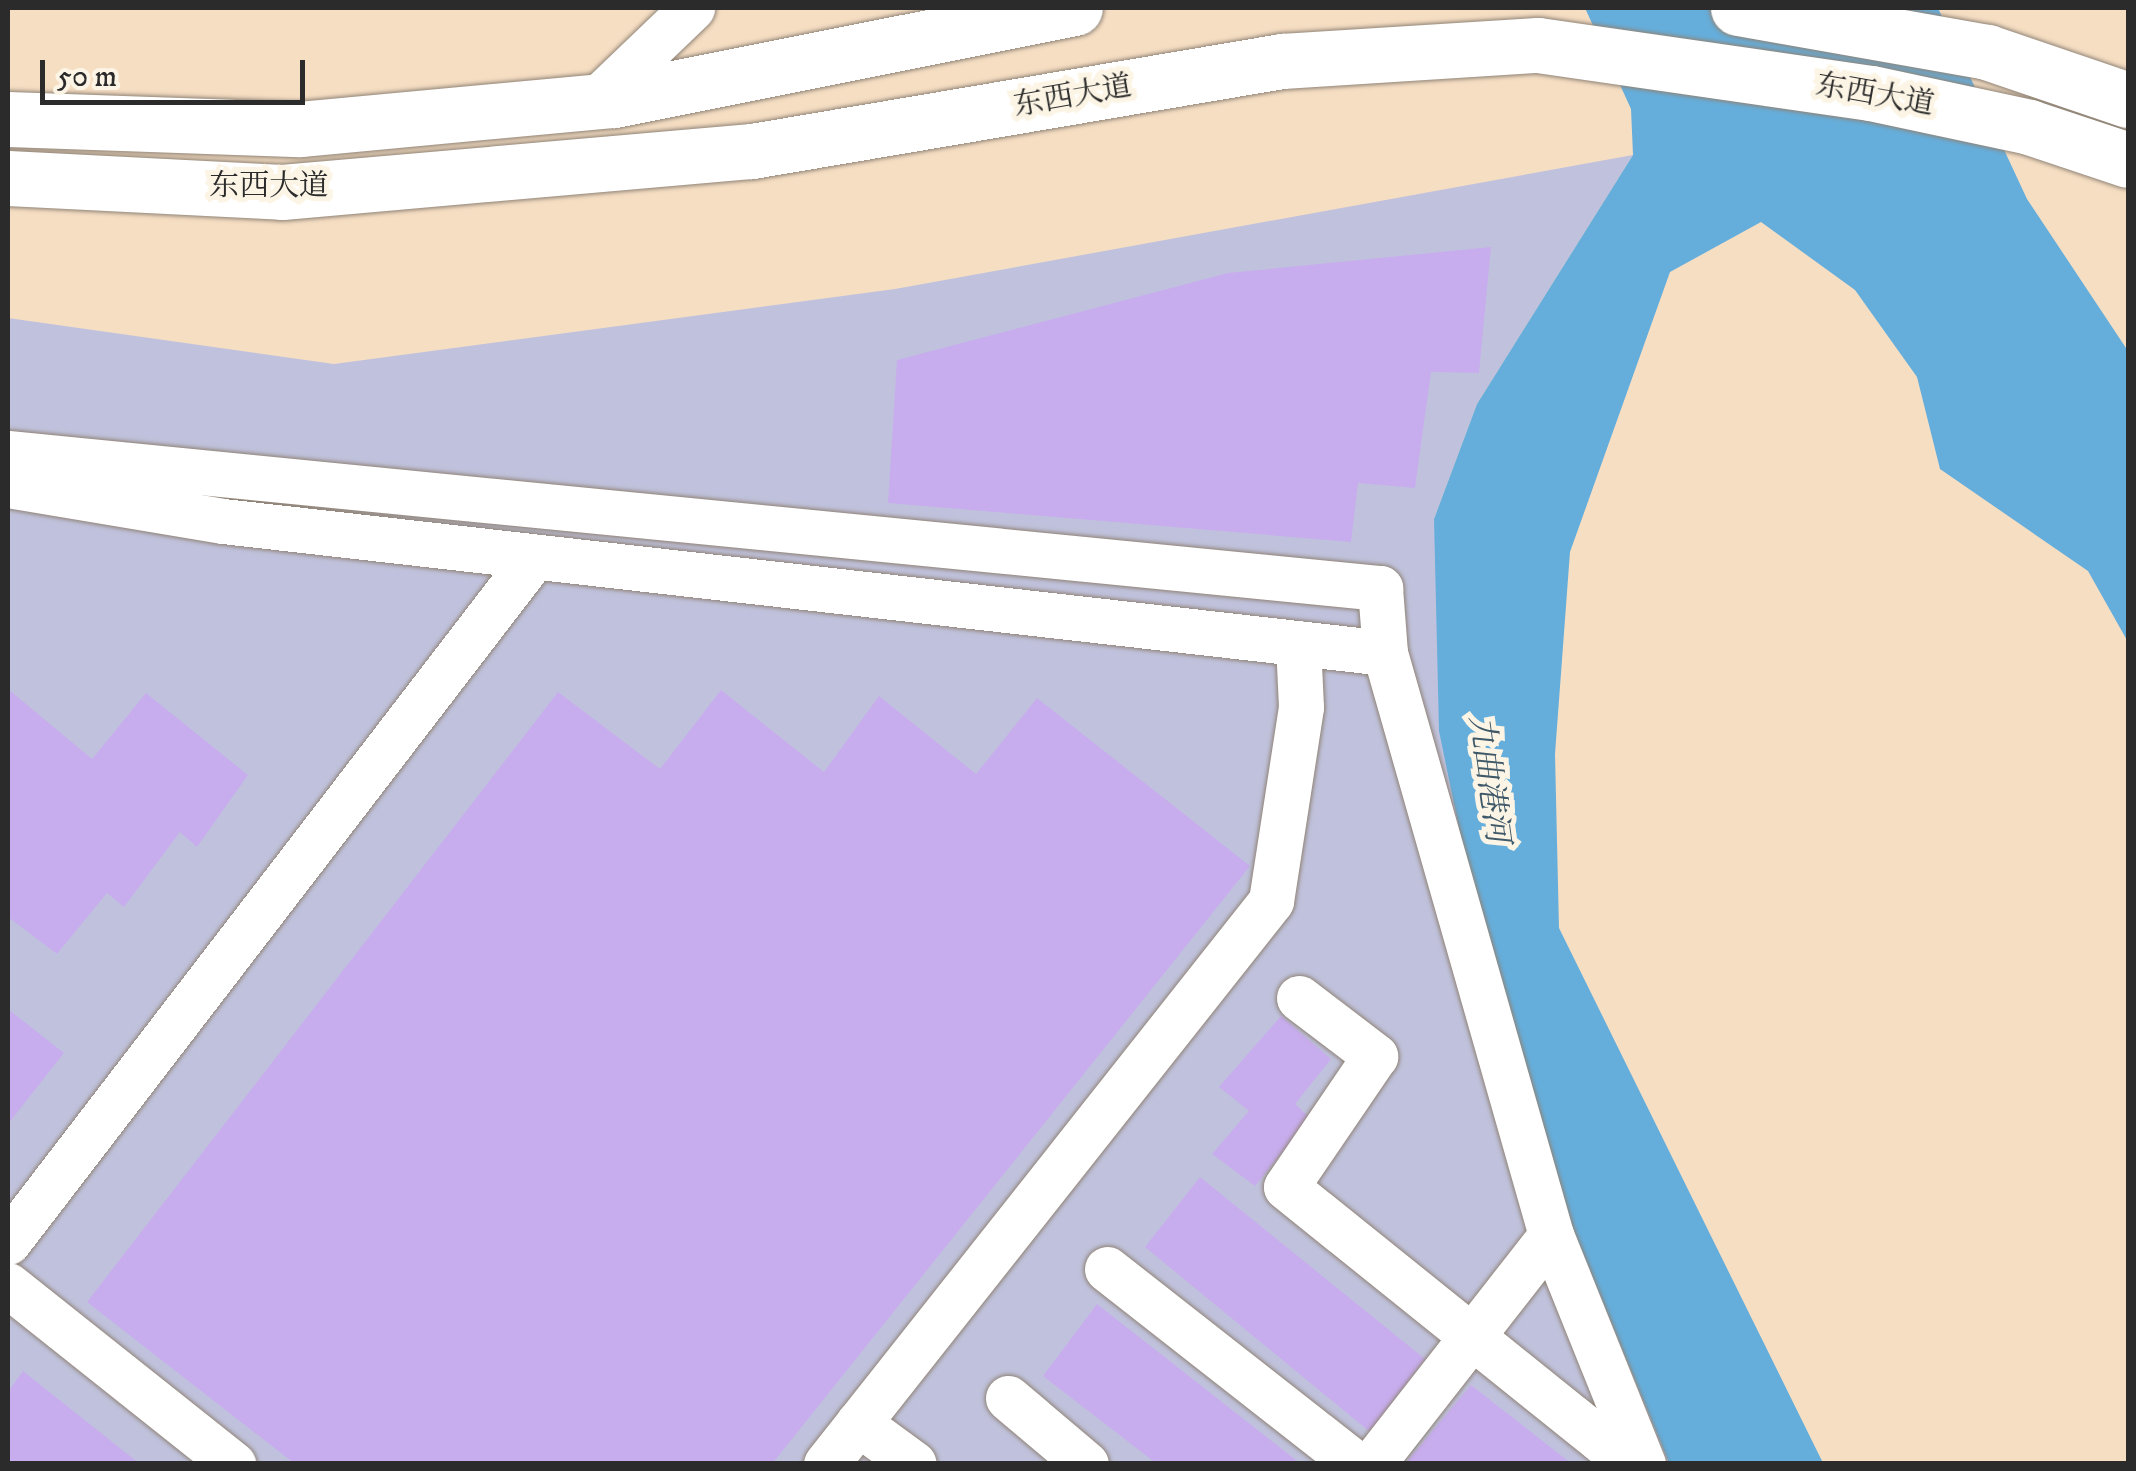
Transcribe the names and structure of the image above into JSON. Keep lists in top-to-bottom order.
{
  "streets": {
    "highway": ["东西大道"]
  },
  "water": ["九曲港河"],
  "scale_bar": "50 m"
}
